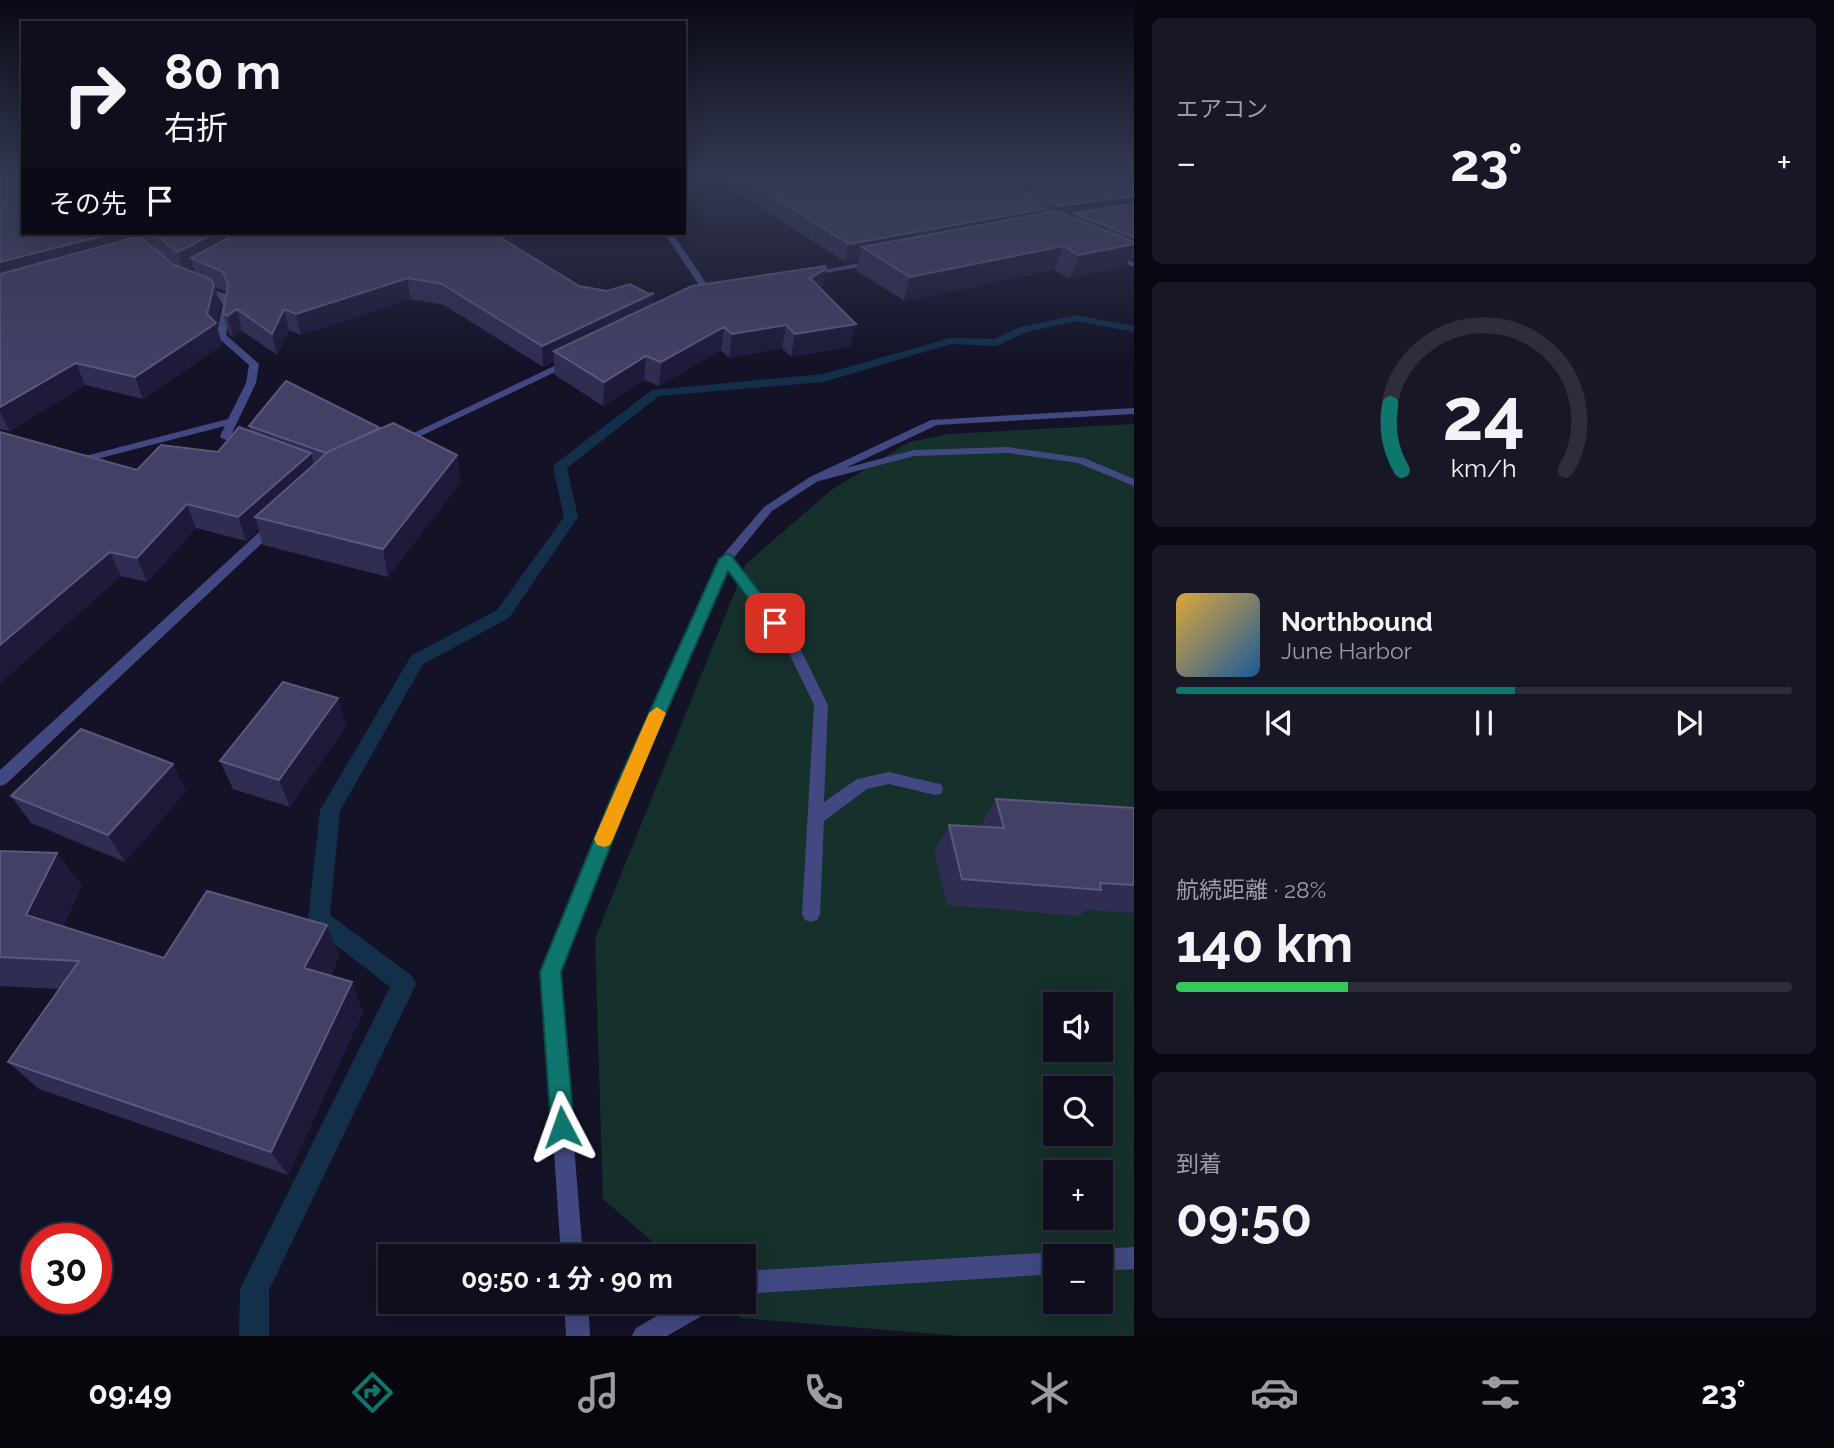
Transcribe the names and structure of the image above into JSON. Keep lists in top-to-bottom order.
{
  "page": {
    "tile": [
      "エアコン",
      ["航続距離 · 28%", "140 km"],
      ["到着", "09:50"]
    ],
    "turn": ["80 m", "右折"],
    "heat": ["−", "23°", "+"],
    "then": "その先",
    "song": ["Northbound", "June Harbor"],
    "map_buttons": ["+", "−"],
    "limit": "30",
    "trip": "09:50 · 1 分 · 90 m",
    "tabs": ["09:49", "23°"],
    "gauge": ["24", "km/h"]
  }
}
